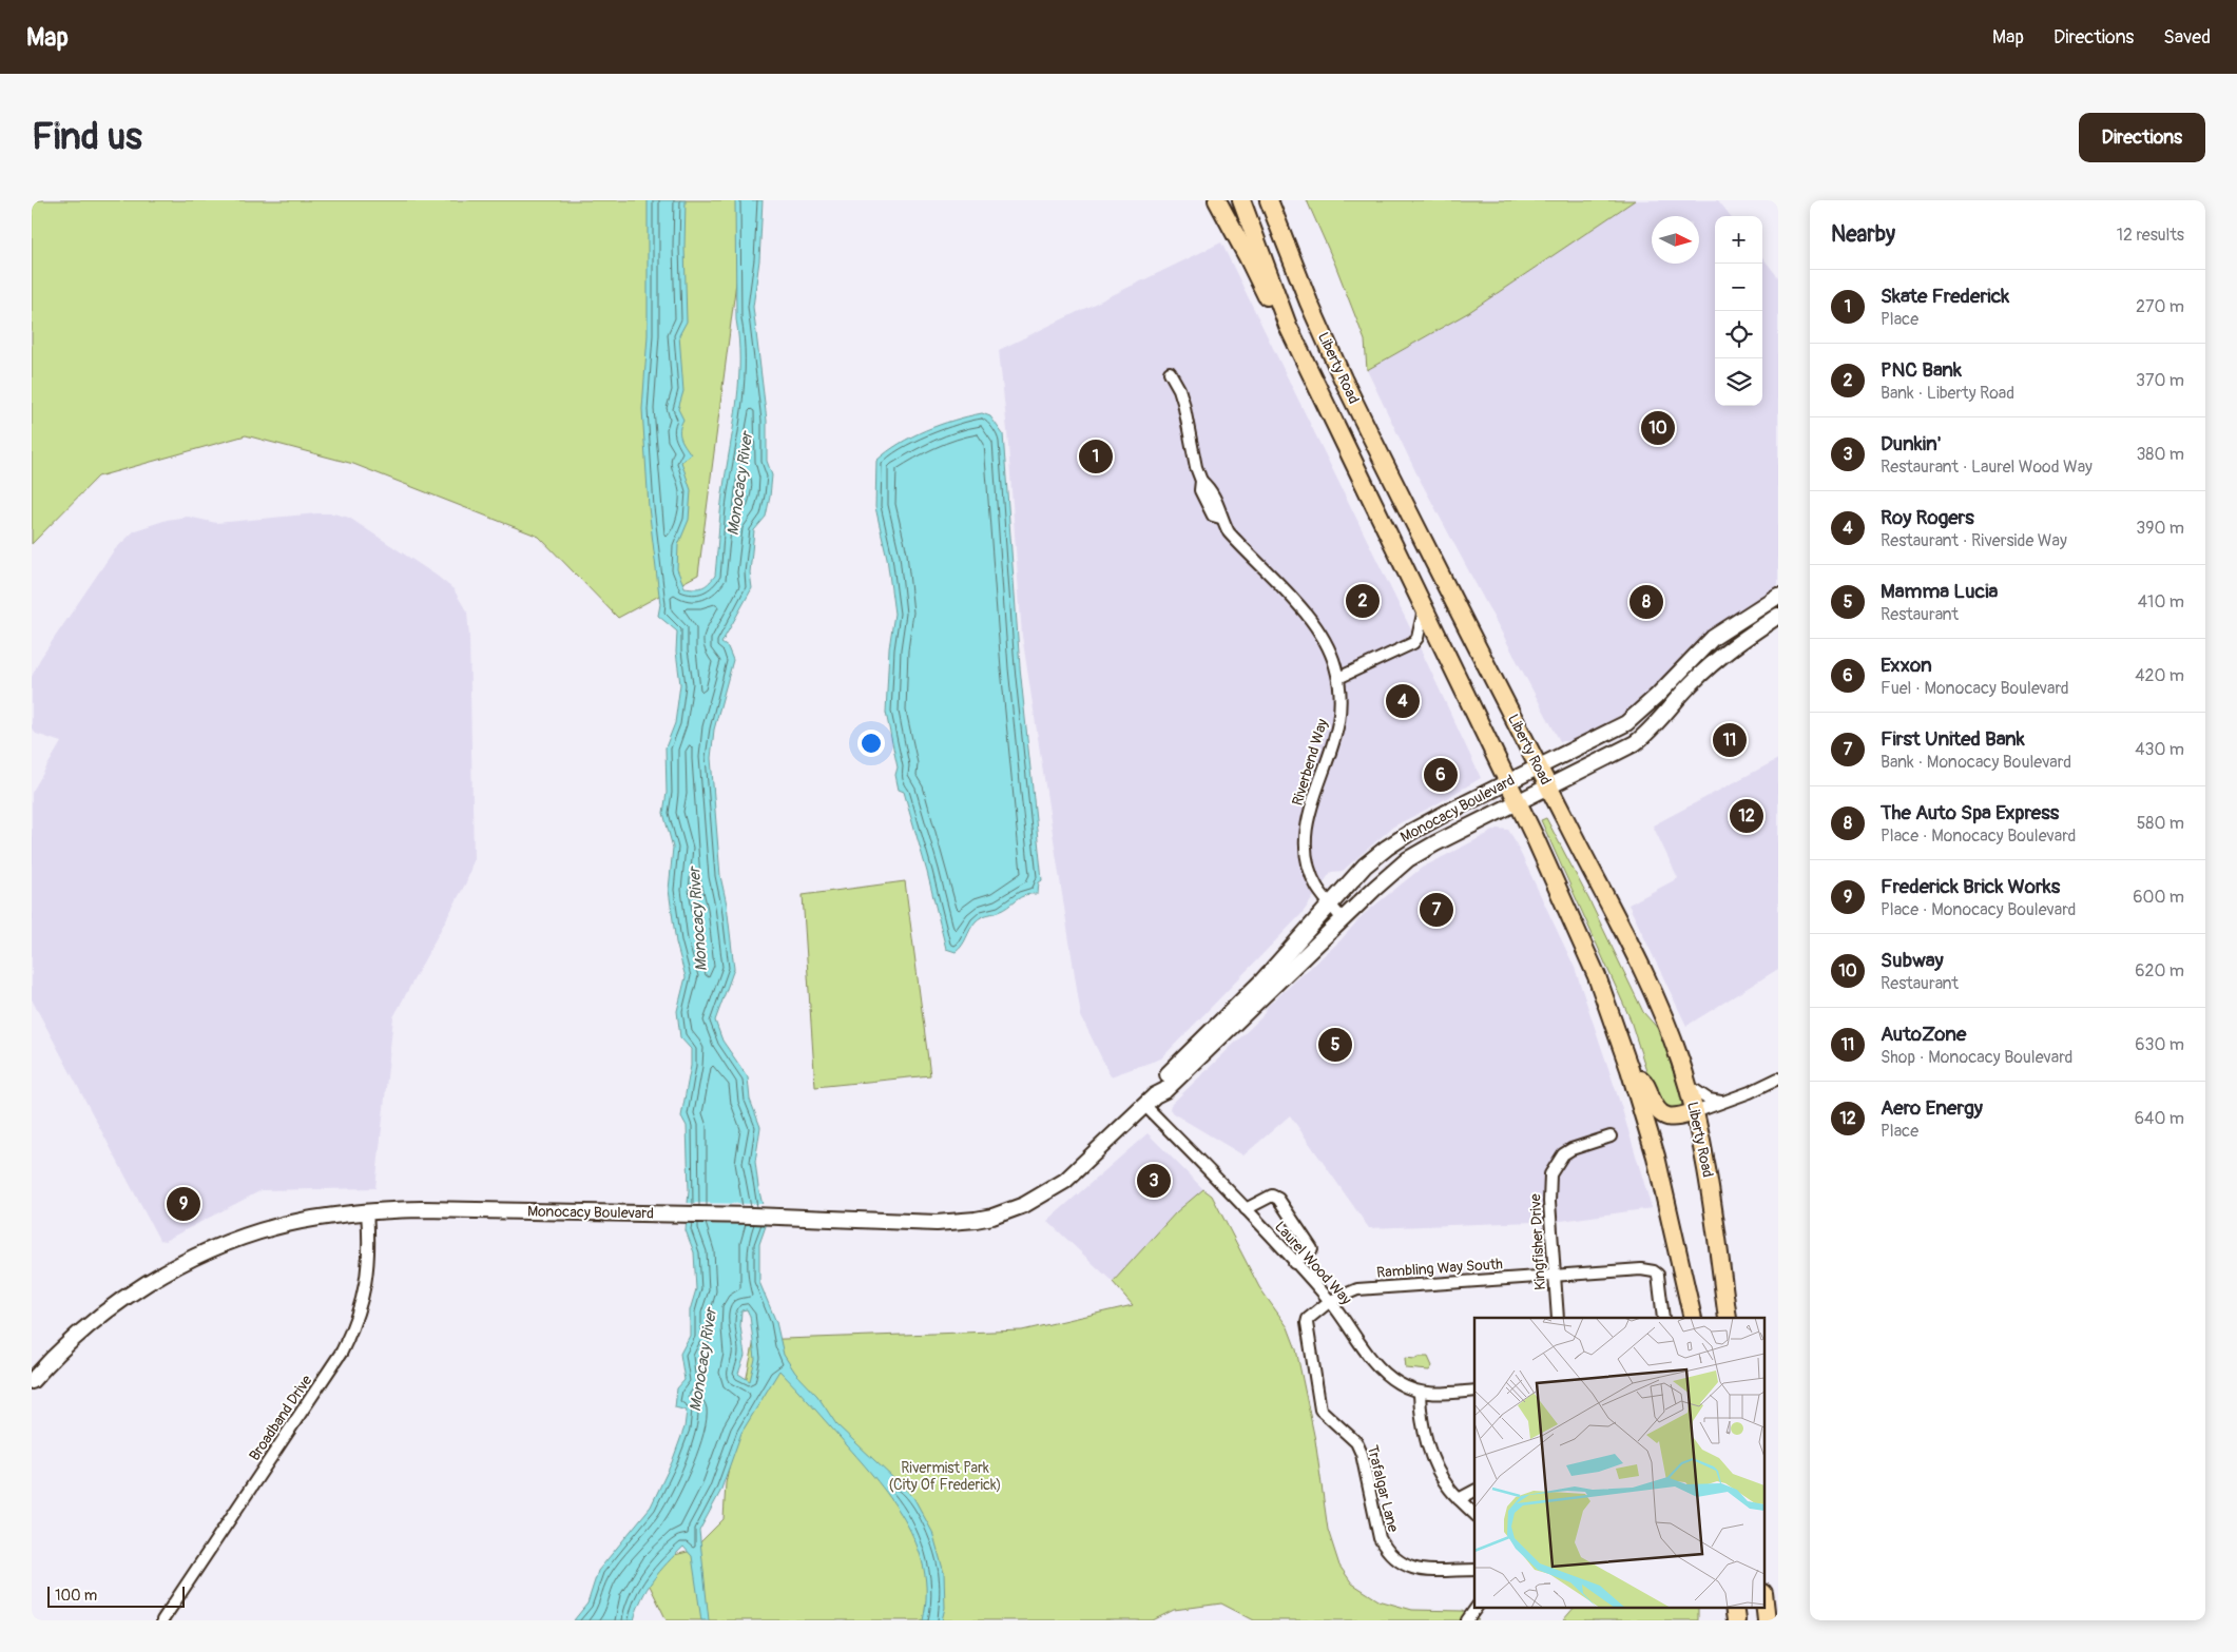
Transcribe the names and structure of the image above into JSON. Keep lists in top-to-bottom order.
{
  "streets": {
    "main road": ["Liberty Road", "Monocacy Boulevard"],
    "street": [
      "Riverbend Way",
      "Kingfisher Drive",
      "Laurel Wood Way",
      "Rambling Way South",
      "Broadband Drive",
      "Trafalgar Lane"
    ]
  },
  "crossings": [
    ["Liberty Road", "Monocacy Boulevard"],
    ["Riverbend Way", "Monocacy Boulevard"],
    ["Monocacy Boulevard", "Laurel Wood Way"],
    ["Monocacy Boulevard", "Broadband Drive"],
    ["Kingfisher Drive", "Rambling Way South"],
    ["Laurel Wood Way", "Rambling Way South"],
    ["Laurel Wood Way", "Trafalgar Lane"],
    ["Rambling Way South", "Trafalgar Lane"]
  ],
  "water": ["Monocacy River"],
  "parks": ["Rivermist Park (City Of Frederick)"],
  "scale_bar": "100 m",
  "north": "right",
  "page": {
    "header": "Map",
    "nav": ["Map", "Directions", "Saved"],
    "buttons": "Directions",
    "title": "Find us",
    "heading": ["Nearby", "12 results"],
    "map_buttons": ["+", "−"],
    "list": [
      {
        "mark": "1",
        "name": "Skate Frederick",
        "note": "Place",
        "value": "270 m"
      },
      {
        "mark": "2",
        "name": "PNC Bank",
        "note": "Bank · Liberty Road",
        "value": "370 m"
      },
      {
        "mark": "3",
        "name": "Dunkin'",
        "note": "Restaurant · Laurel Wood Way",
        "value": "380 m"
      },
      {
        "mark": "4",
        "name": "Roy Rogers",
        "note": "Restaurant · Riverside Way",
        "value": "390 m"
      },
      {
        "mark": "5",
        "name": "Mamma Lucia",
        "note": "Restaurant",
        "value": "410 m"
      },
      {
        "mark": "6",
        "name": "Exxon",
        "note": "Fuel · Monocacy Boulevard",
        "value": "420 m"
      },
      {
        "mark": "7",
        "name": "First United Bank",
        "note": "Bank · Monocacy Boulevard",
        "value": "430 m"
      },
      {
        "mark": "8",
        "name": "The Auto Spa Express",
        "note": "Place · Monocacy Boulevard",
        "value": "580 m"
      },
      {
        "mark": "9",
        "name": "Frederick Brick Works",
        "note": "Place · Monocacy Boulevard",
        "value": "600 m"
      },
      {
        "mark": "10",
        "name": "Subway",
        "note": "Restaurant",
        "value": "620 m"
      },
      {
        "mark": "11",
        "name": "AutoZone",
        "note": "Shop · Monocacy Boulevard",
        "value": "630 m"
      },
      {
        "mark": "12",
        "name": "Aero Energy",
        "note": "Place",
        "value": "640 m"
      }
    ],
    "pins": [
      "10",
      "1",
      "2",
      "8",
      "4",
      "11",
      "6",
      "12",
      "7",
      "5",
      "3",
      "9"
    ],
    "scale": "100 m"
  }
}
